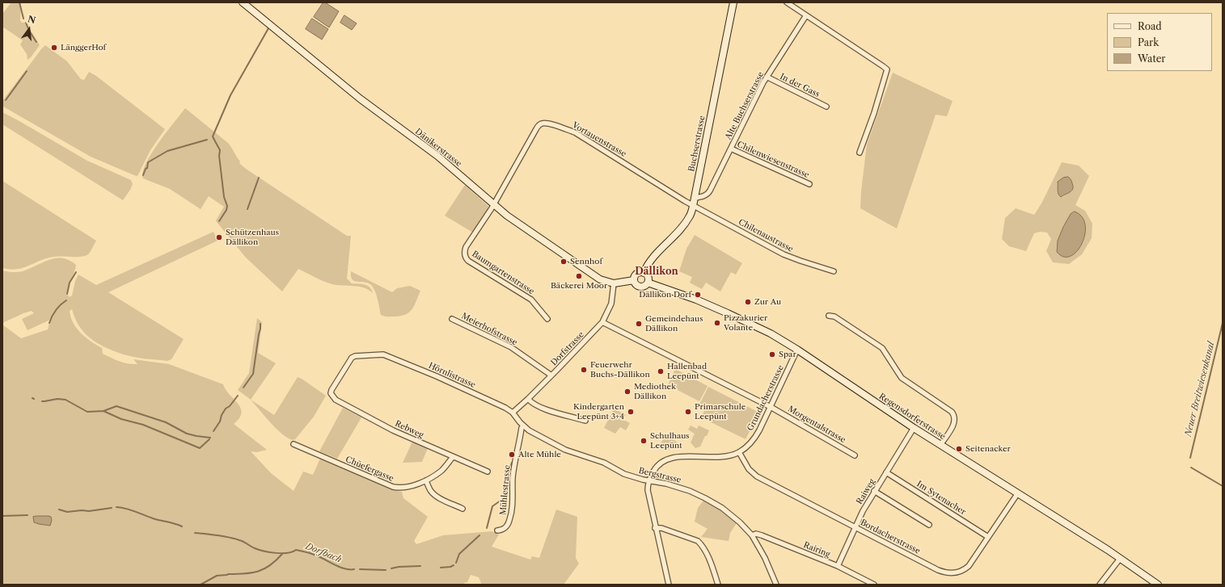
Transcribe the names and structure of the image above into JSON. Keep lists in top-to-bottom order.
{
  "streets": {
    "street": [
      "In der Gass",
      "Alte Buchserstrasse",
      "Vortauenstrasse",
      "Buchserstrasse",
      "Dänikerstrasse",
      "Chilenwiesenstrasse",
      "Chilenaustrasse",
      "Baumgartenstrasse",
      "Meierhofstrasse",
      "Dorfstrasse",
      "Hörnlistrasse",
      "Grundacherstrasse",
      "Regensdorferstrasse",
      "Morgentalstrasse",
      "Rebweg",
      "Chüefergasse",
      "Bergstrasse",
      "Mühlestrasse",
      "Raiweg",
      "Im Sytenacher",
      "Bordacherstrasse",
      "Rairing"
    ]
  },
  "crossings": [
    ["In der Gass", "Alte Buchserstrasse"],
    ["Alte Buchserstrasse", "Buchserstrasse"],
    ["Alte Buchserstrasse", "Chilenwiesenstrasse"],
    ["Vortauenstrasse", "Buchserstrasse"],
    ["Vortauenstrasse", "Dänikerstrasse"],
    ["Vortauenstrasse", "Chilenaustrasse"],
    ["Vortauenstrasse", "Baumgartenstrasse"],
    ["Buchserstrasse", "Dänikerstrasse"],
    ["Buchserstrasse", "Chilenaustrasse"],
    ["Buchserstrasse", "Regensdorferstrasse"],
    ["Dänikerstrasse", "Baumgartenstrasse"],
    ["Dänikerstrasse", "Dorfstrasse"],
    ["Dänikerstrasse", "Regensdorferstrasse"],
    ["Meierhofstrasse", "Dorfstrasse"],
    ["Dorfstrasse", "Hörnlistrasse"],
    ["Dorfstrasse", "Morgentalstrasse"],
    ["Dorfstrasse", "Bergstrasse"],
    ["Hörnlistrasse", "Rebweg"],
    ["Hörnlistrasse", "Bergstrasse"],
    ["Grundacherstrasse", "Regensdorferstrasse"],
    ["Grundacherstrasse", "Morgentalstrasse"],
    ["Grundacherstrasse", "Bergstrasse"],
    ["Grundacherstrasse", "Bordacherstrasse"],
    ["Regensdorferstrasse", "Raiweg"],
    ["Regensdorferstrasse", "Bordacherstrasse"],
    ["Rebweg", "Chüefergasse"],
    ["Bergstrasse", "Mühlestrasse"],
    ["Bergstrasse", "Rairing"],
    ["Raiweg", "Im Sytenacher"],
    ["Raiweg", "Bordacherstrasse"],
    ["Raiweg", "Rairing"],
    ["Im Sytenacher", "Bordacherstrasse"]
  ],
  "districts": ["Dällikon"],
  "water": ["Neuer Breitwiesenkanal", "Dorfbach"],
  "places": [
    "LänggerHof",
    "Schützenhaus Dällikon",
    "Sennhof",
    "Bäckerei Moor",
    "Dällikon Dorf",
    "Zur Au",
    "Pizzakurier Volante",
    "Gemeindehaus Dällikon",
    "Spar",
    "Feuerwehr Buchs-Dällikon",
    "Hallenbad Leepünt",
    "Mediothek Dällikon",
    "Kindergarten Leepünt 3+4",
    "Primarschule Leepünt",
    "Schulhaus Leepünt",
    "Seitenacker",
    "Alte Mühle"
  ],
  "legend": ["Road", "Park", "Water"],
  "north": "top"
}
